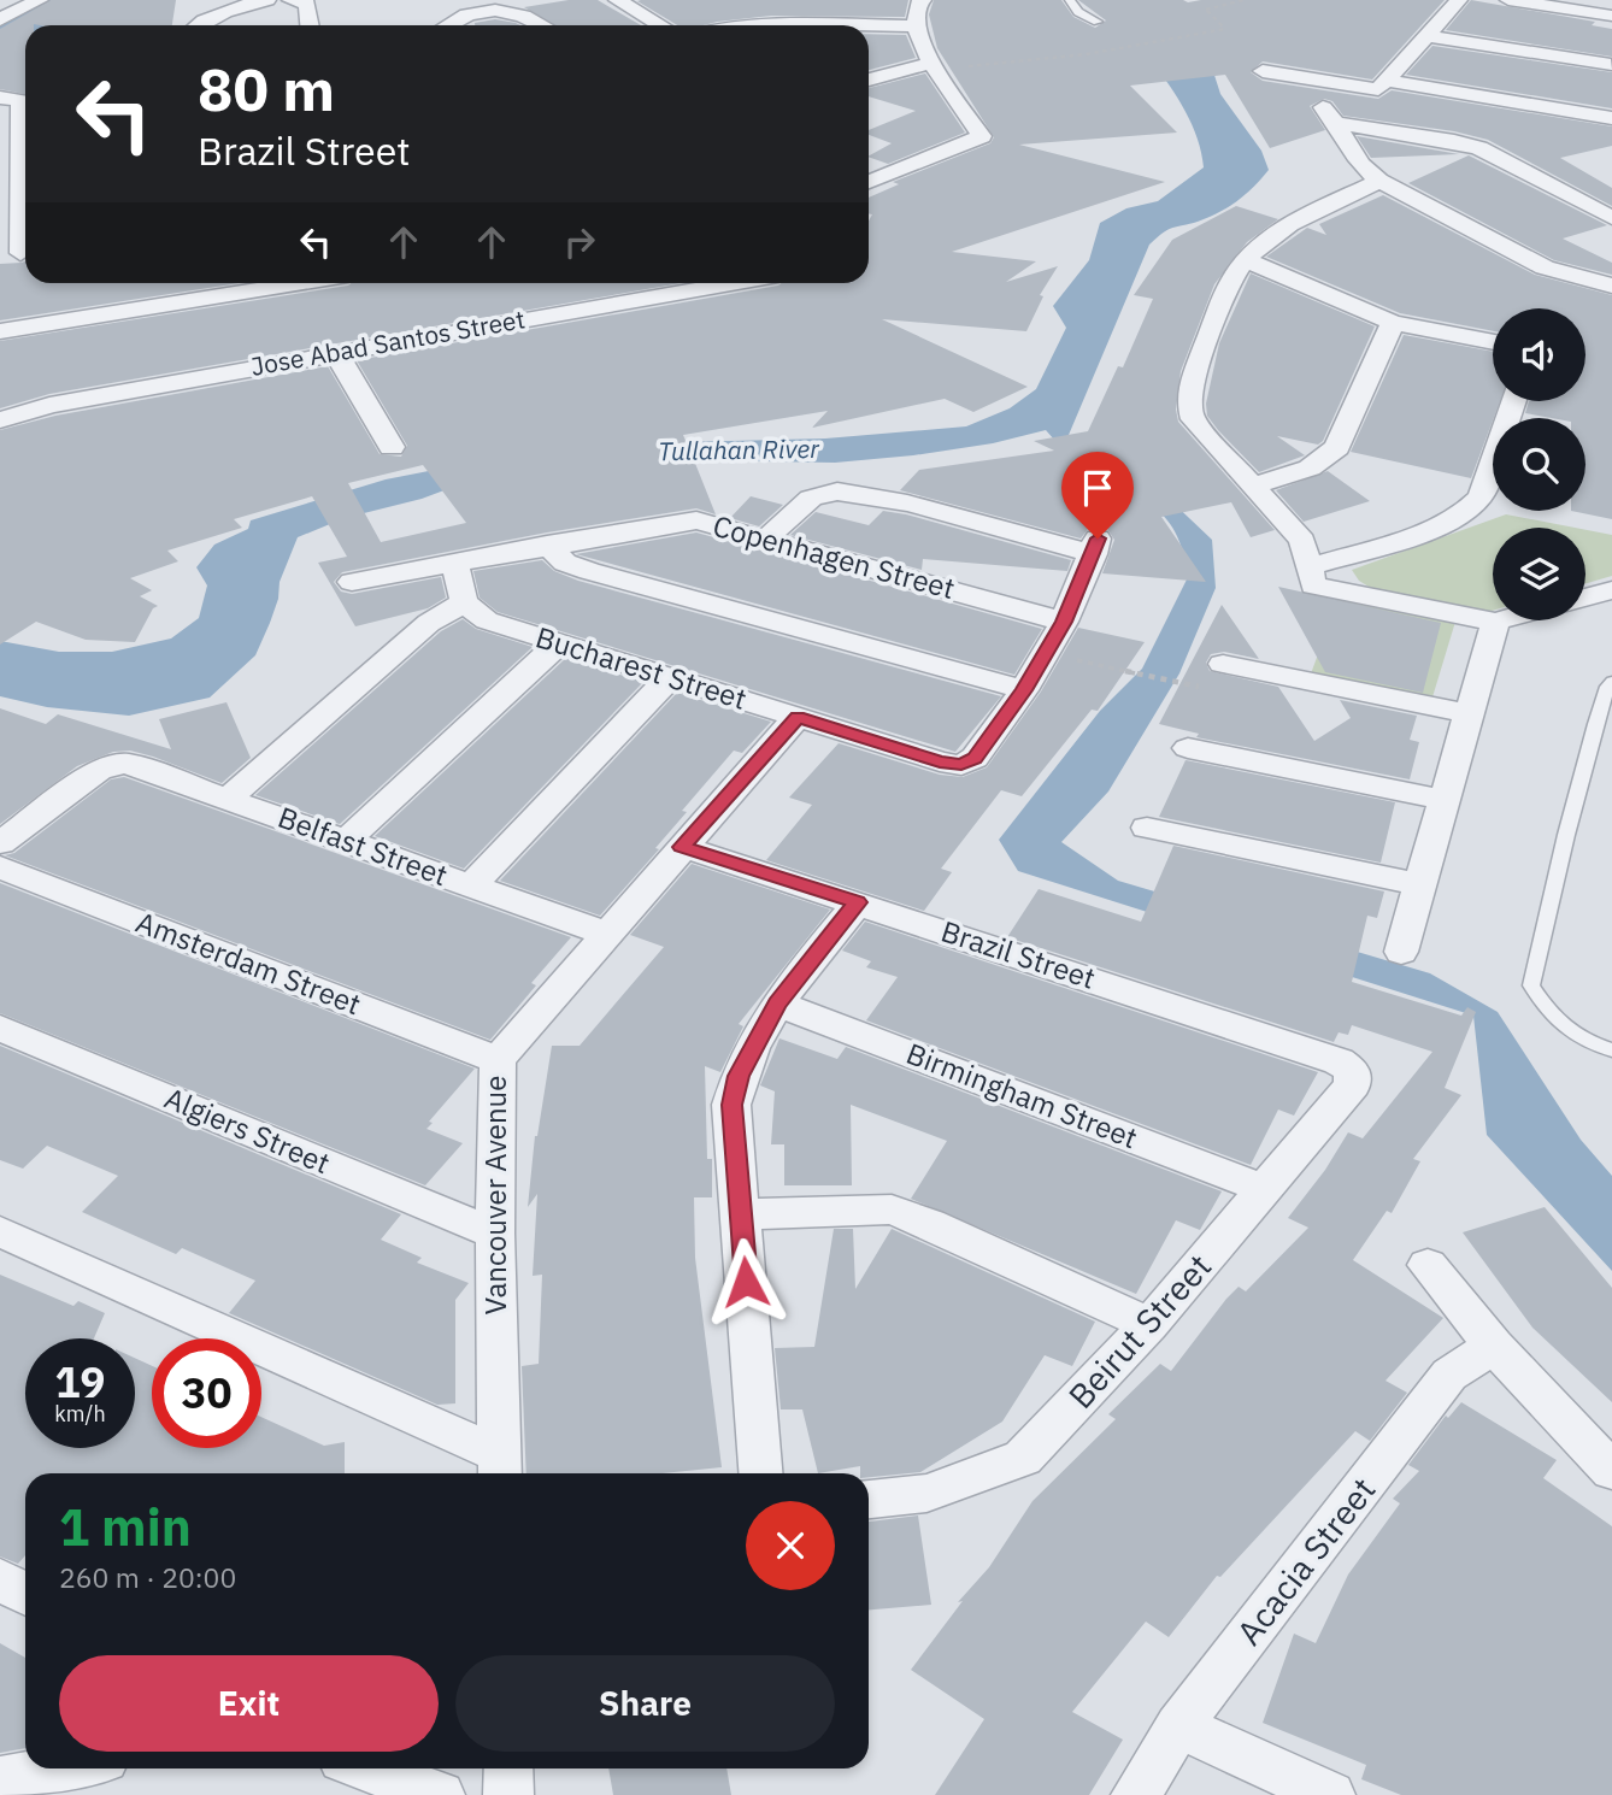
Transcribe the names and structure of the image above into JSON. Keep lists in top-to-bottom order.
{
  "streets": {
    "street": [
      "Jose Abad Santos Street",
      "Copenhagen Street",
      "Bucharest Street",
      "Belfast Street",
      "Brazil Street",
      "Amsterdam Street",
      "Birmingham Street",
      "Algiers Street",
      "Vancouver Avenue",
      "Beirut Street",
      "Acacia Street"
    ]
  },
  "crossings": [
    ["Bucharest Street", "Vancouver Avenue"],
    ["Belfast Street", "Vancouver Avenue"],
    ["Brazil Street", "Vancouver Avenue"],
    ["Brazil Street", "Beirut Street"],
    ["Amsterdam Street", "Vancouver Avenue"],
    ["Birmingham Street", "Beirut Street"],
    ["Algiers Street", "Vancouver Avenue"]
  ],
  "water": ["Tullahan River"],
  "page": {
    "turn": ["80 m", "Brazil Street"],
    "speed": "19 km/h",
    "limit": "30",
    "heading": ["1 min", "260 m · 20:00"],
    "buttons": ["Exit", "Share"]
  }
}
